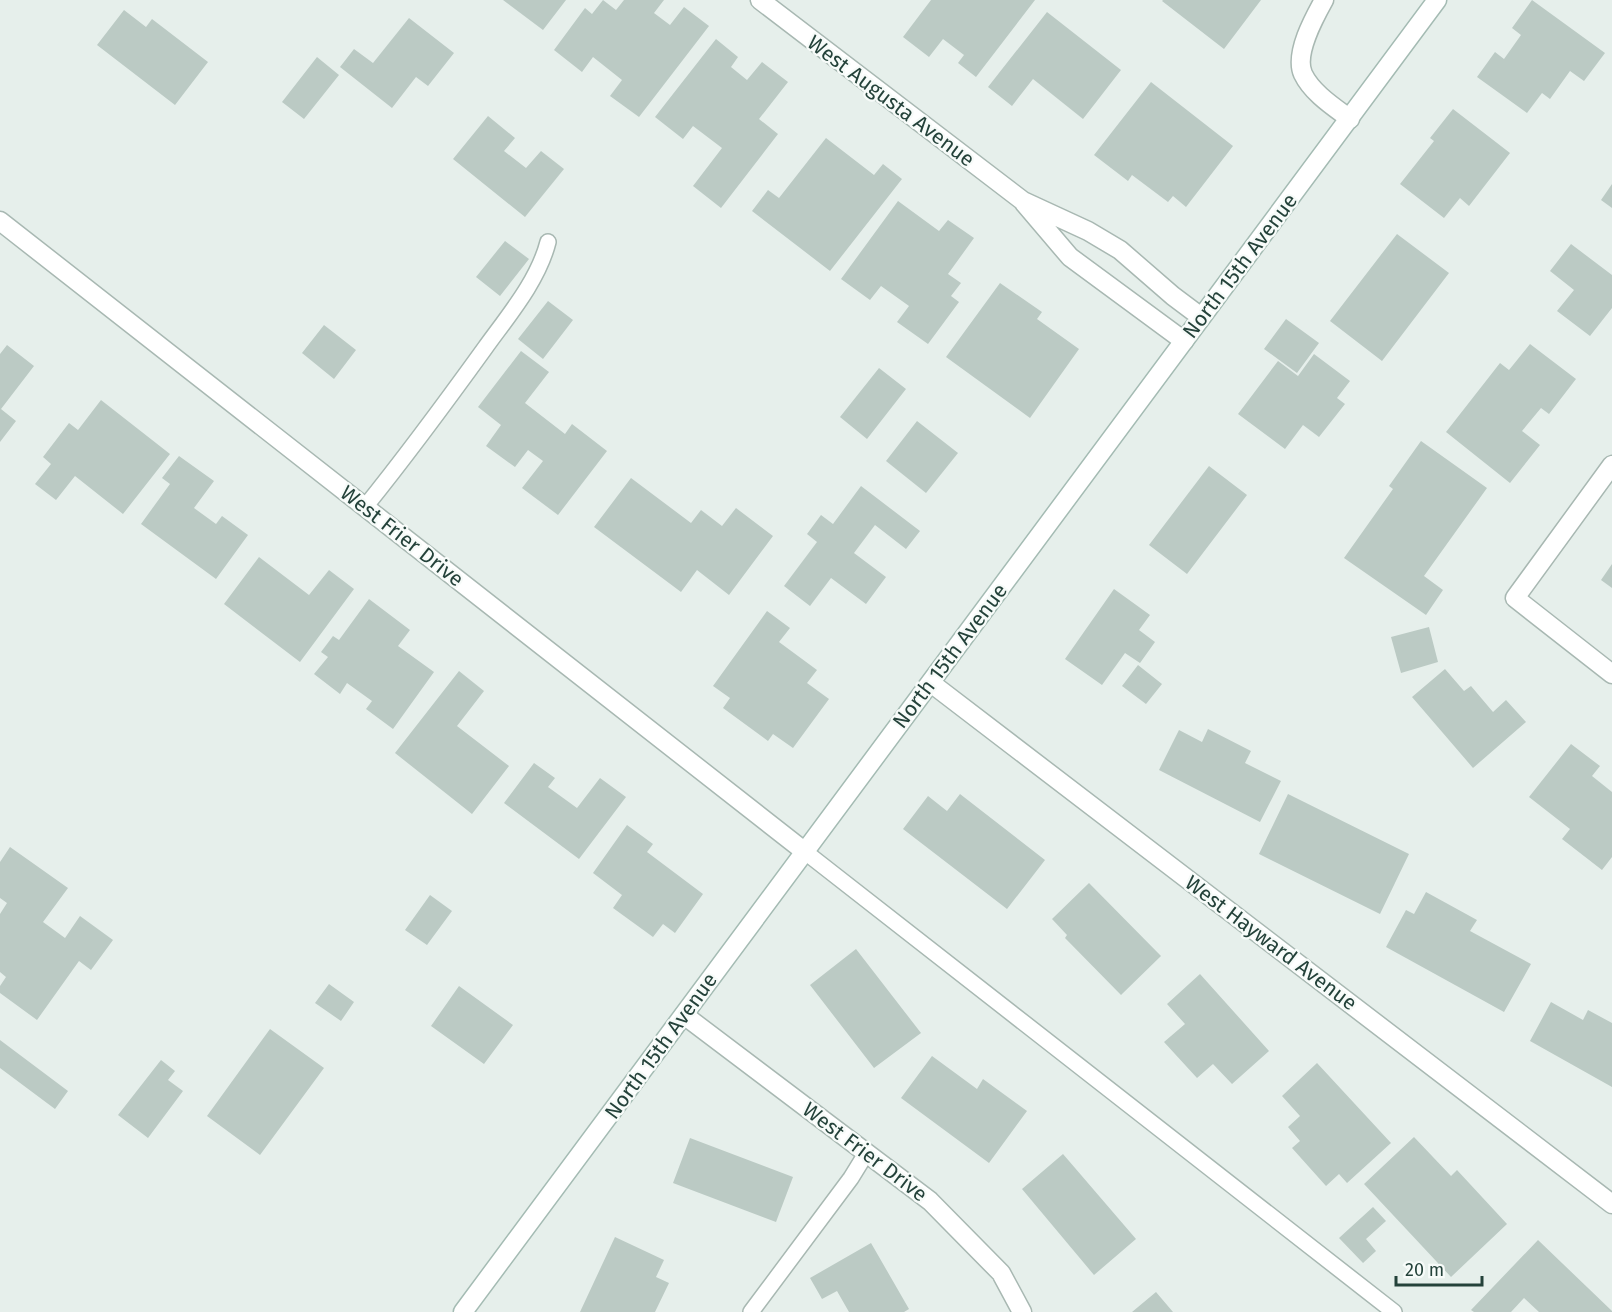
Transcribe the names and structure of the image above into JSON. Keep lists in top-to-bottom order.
{
  "streets": {
    "street": [
      "West Augusta Avenue",
      "North 15th Avenue",
      "West Frier Drive",
      "West Hayward Avenue"
    ]
  },
  "crossings": [
    ["West Augusta Avenue", "North 15th Avenue"],
    ["North 15th Avenue", "West Frier Drive"],
    ["North 15th Avenue", "West Hayward Avenue"]
  ],
  "scale_bar": "20 m"
}
